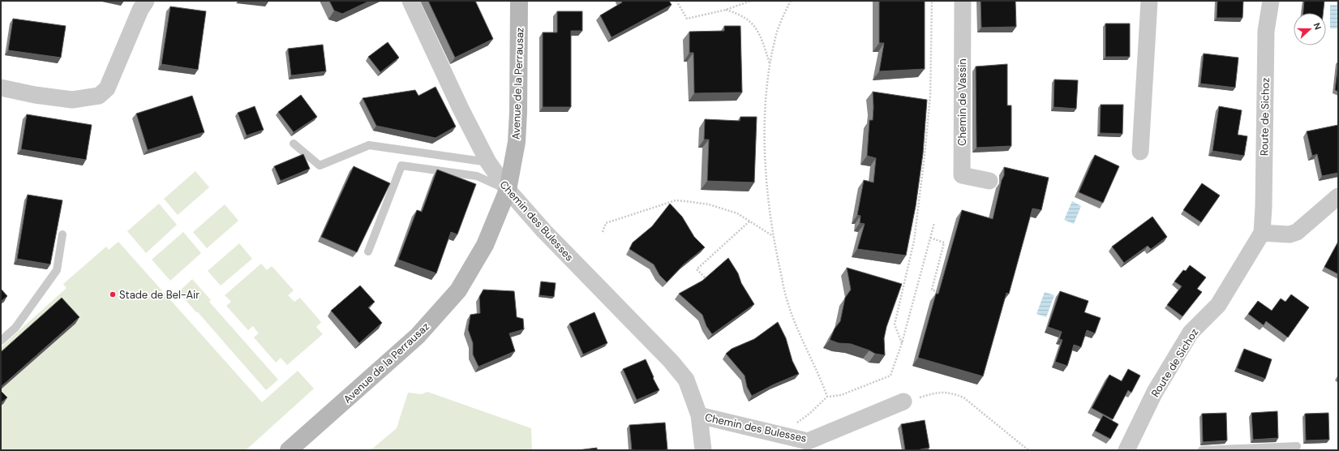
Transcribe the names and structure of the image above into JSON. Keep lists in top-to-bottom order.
{
  "streets": {
    "street": [
      "Avenue de la Perrausaz",
      "Chemin de Vassin",
      "Route de Sichoz",
      "Chemin des Bulesses"
    ]
  },
  "crossings": [
    ["Avenue de la Perrausaz", "Chemin des Bulesses"]
  ],
  "places": ["Stade de Bel-Air"],
  "north": "right"
}
